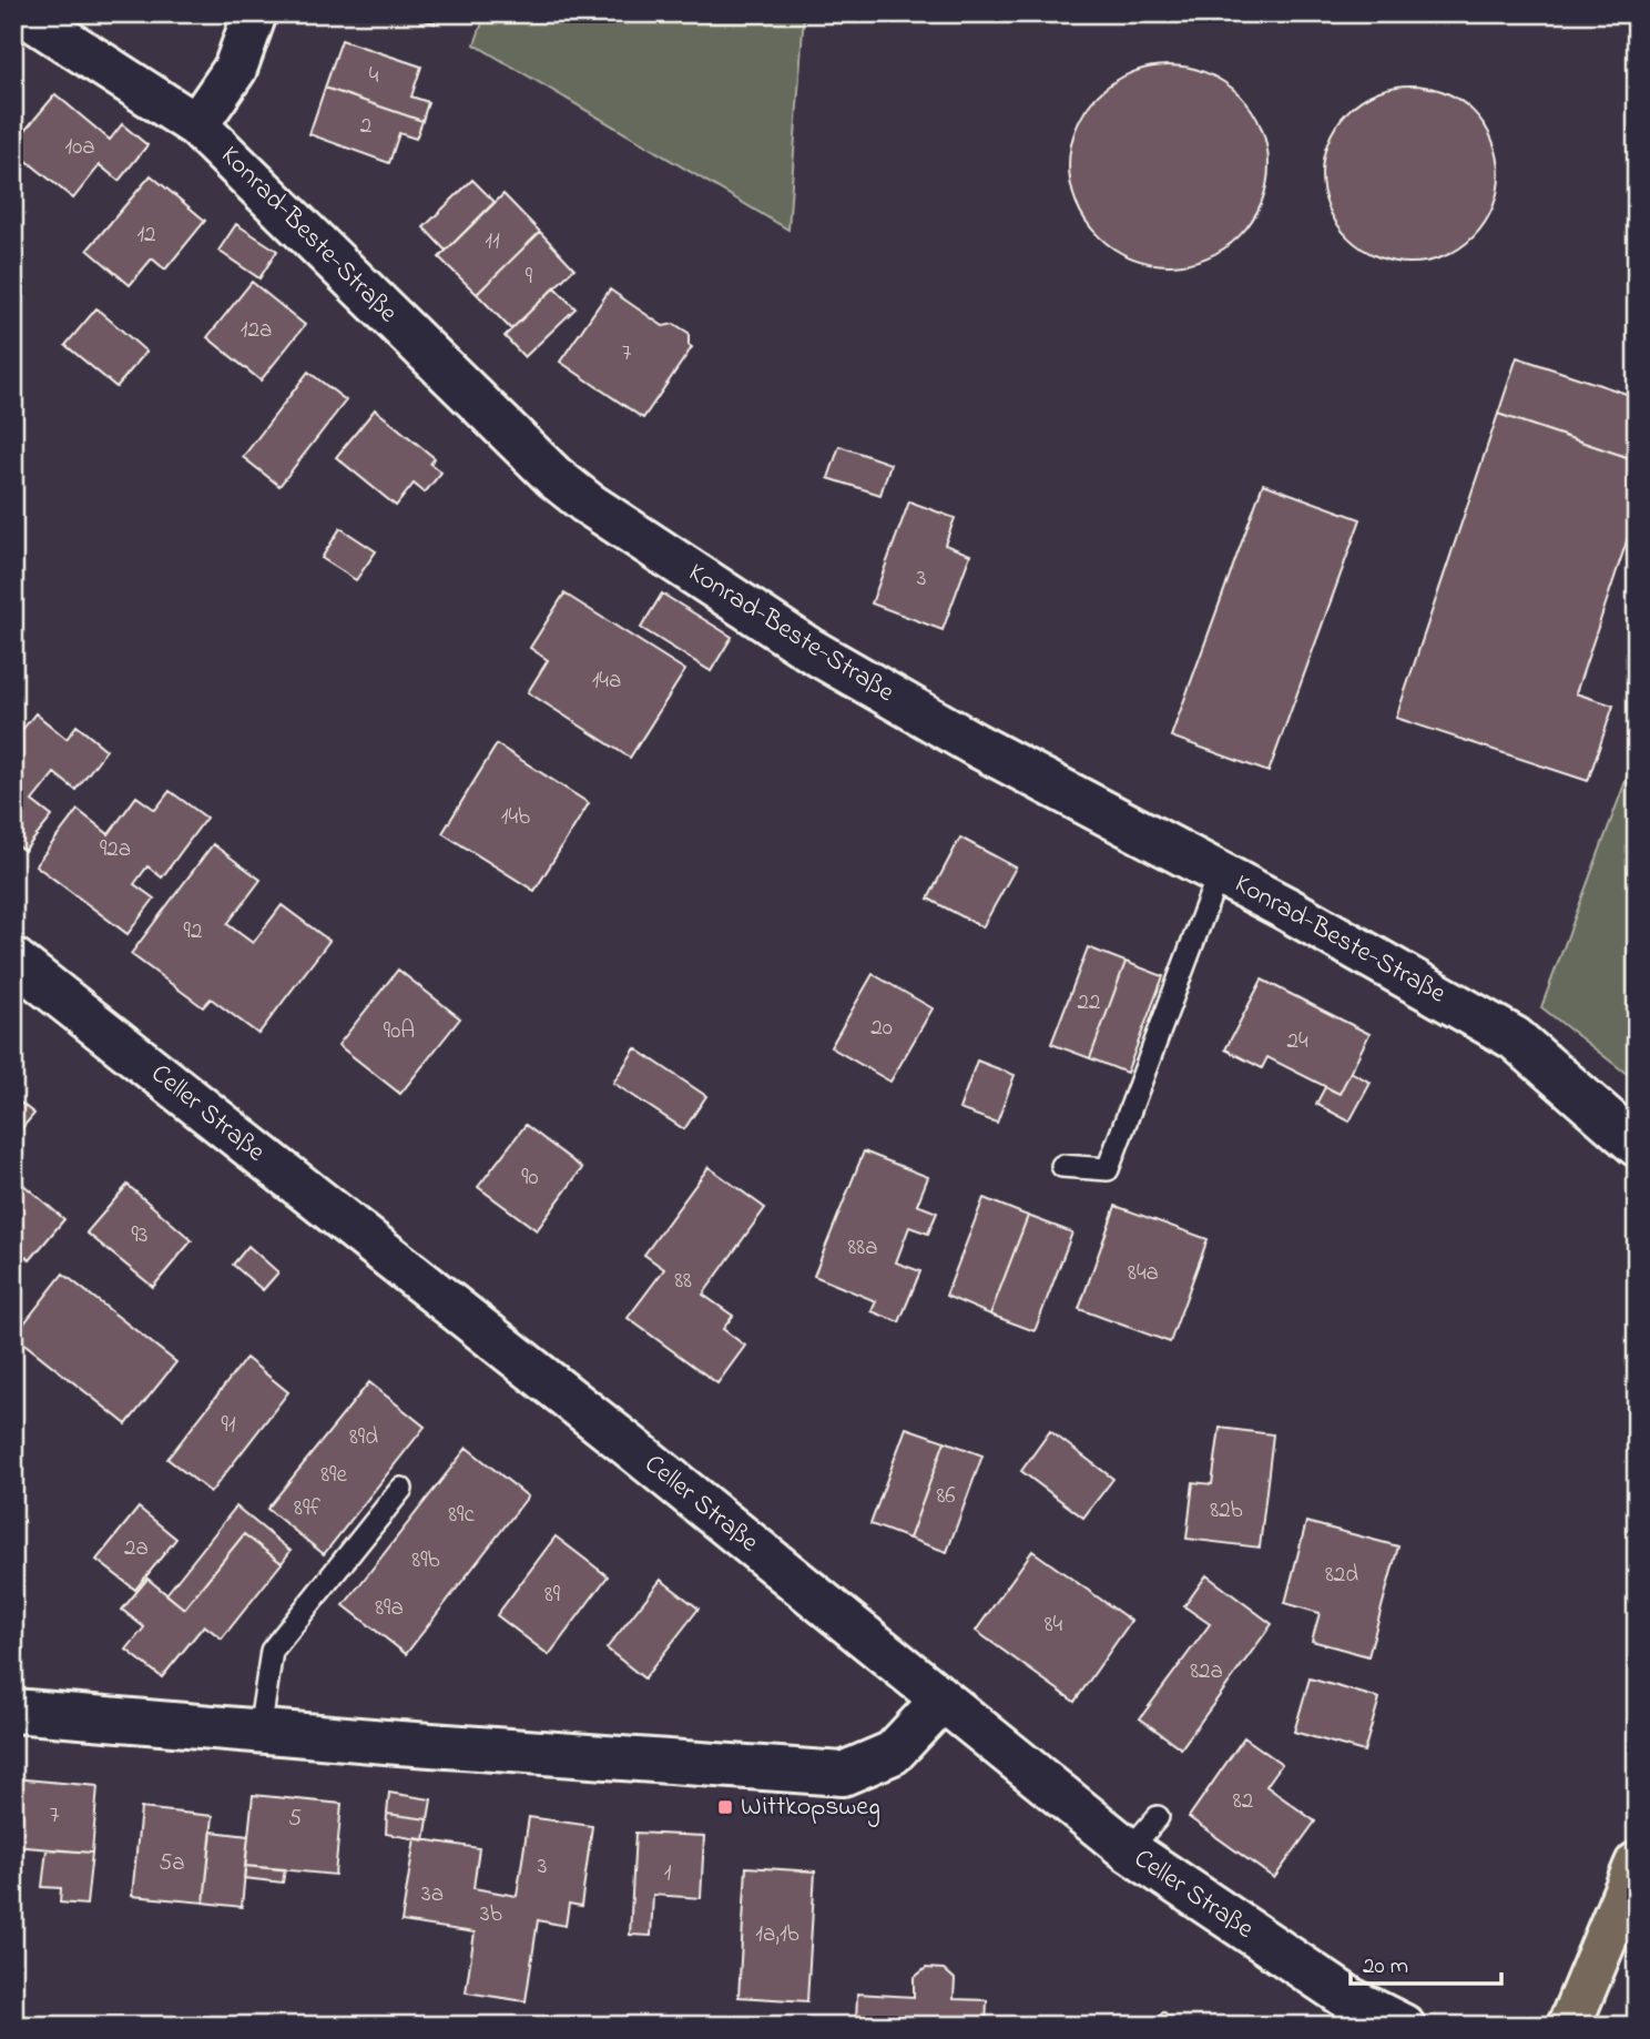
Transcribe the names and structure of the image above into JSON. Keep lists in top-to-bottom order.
{
  "streets": {
    "street": ["Konrad-Beste-Straße", "Celler Straße"]
  },
  "places": {
    "transit": ["Wittkopsweg"]
  },
  "house_numbers": [
    "4",
    "2",
    "10a",
    "12",
    "11",
    "9",
    "12a",
    "7",
    "3",
    "14a",
    "14b",
    "92a",
    "92",
    "22",
    "20",
    "90A",
    "24",
    "90",
    "93",
    "88a",
    "84a",
    "88",
    "91",
    "89d",
    "89e",
    "86",
    "89f",
    "82b",
    "89c",
    "2a",
    "89b",
    "82d",
    "89",
    "89a",
    "84",
    "82a",
    "82",
    "7",
    "5",
    "5a",
    "3",
    "1",
    "3a",
    "3b",
    "1a,1b"
  ],
  "scale_bar": "20 m"
}
